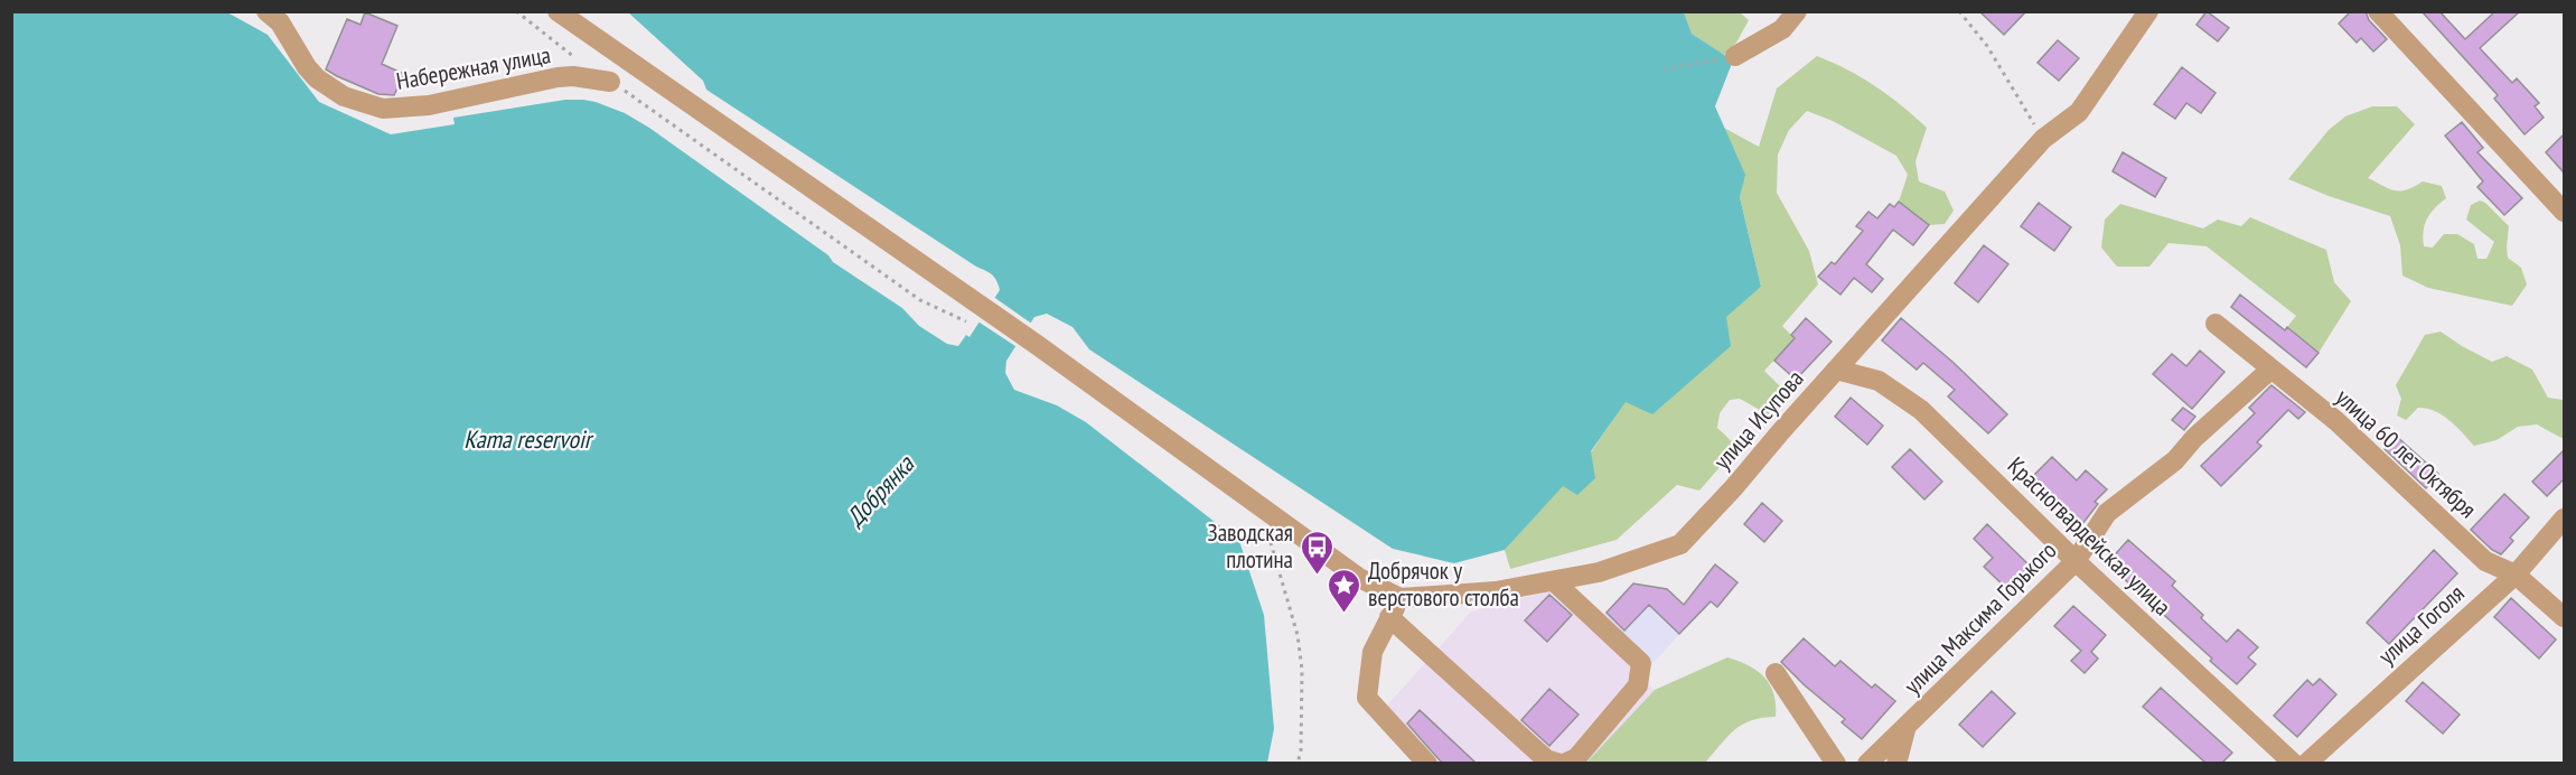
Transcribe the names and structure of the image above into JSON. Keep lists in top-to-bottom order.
{
  "streets": {
    "street": [
      "Набережная улица",
      "улица Исупова",
      "улица 60 лет Октября",
      "Красногвардейская улица",
      "улица Максима Горького",
      "улица Гоголя"
    ]
  },
  "crossings": [
    ["улица Исупова", "Красногвардейская улица"],
    ["улица 60 лет Октября", "улица Максима Горького"],
    ["улица 60 лет Октября", "улица Гоголя"],
    ["Красногвардейская улица", "улица Максима Горького"]
  ],
  "water": ["Kama reservoir", "Добрянка"],
  "places": {
    "bus stop": ["Заводская плотина"],
    "place": ["Добрячок у верстового столба"]
  }
}
